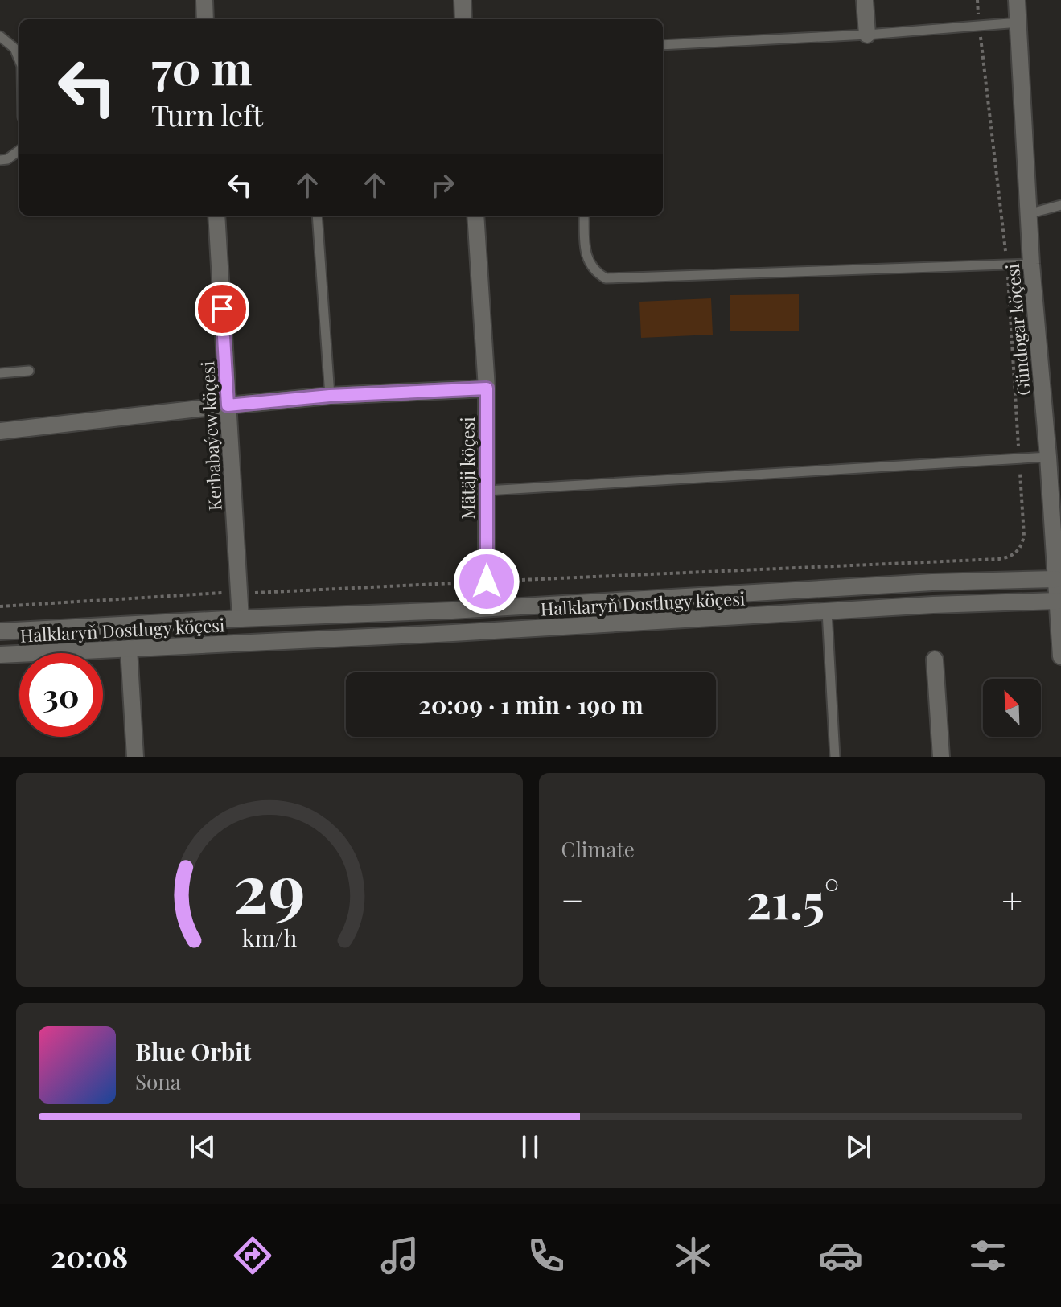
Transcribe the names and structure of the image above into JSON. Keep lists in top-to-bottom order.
{
  "streets": {
    "street": [
      "Gündogar köçesi",
      "Kerbabaýew köçesi",
      "Mätäji köçesi",
      "Halklaryň Dostlugy köçesi"
    ]
  },
  "crossings": [
    ["Gündogar köçesi", "Halklaryň Dostlugy köçesi"],
    ["Kerbabaýew köçesi", "Halklaryň Dostlugy köçesi"],
    ["Mätäji köçesi", "Halklaryň Dostlugy köçesi"]
  ],
  "north": "top left",
  "page": {
    "turn": ["70 m", "Turn left"],
    "limit": "30",
    "trip": "20:09 · 1 min · 190 m",
    "tile": "Climate",
    "heat": ["−", "21.5°", "+"],
    "song": ["Blue Orbit", "Sona"],
    "tabs": "20:08",
    "gauge": ["29", "km/h"]
  }
}
